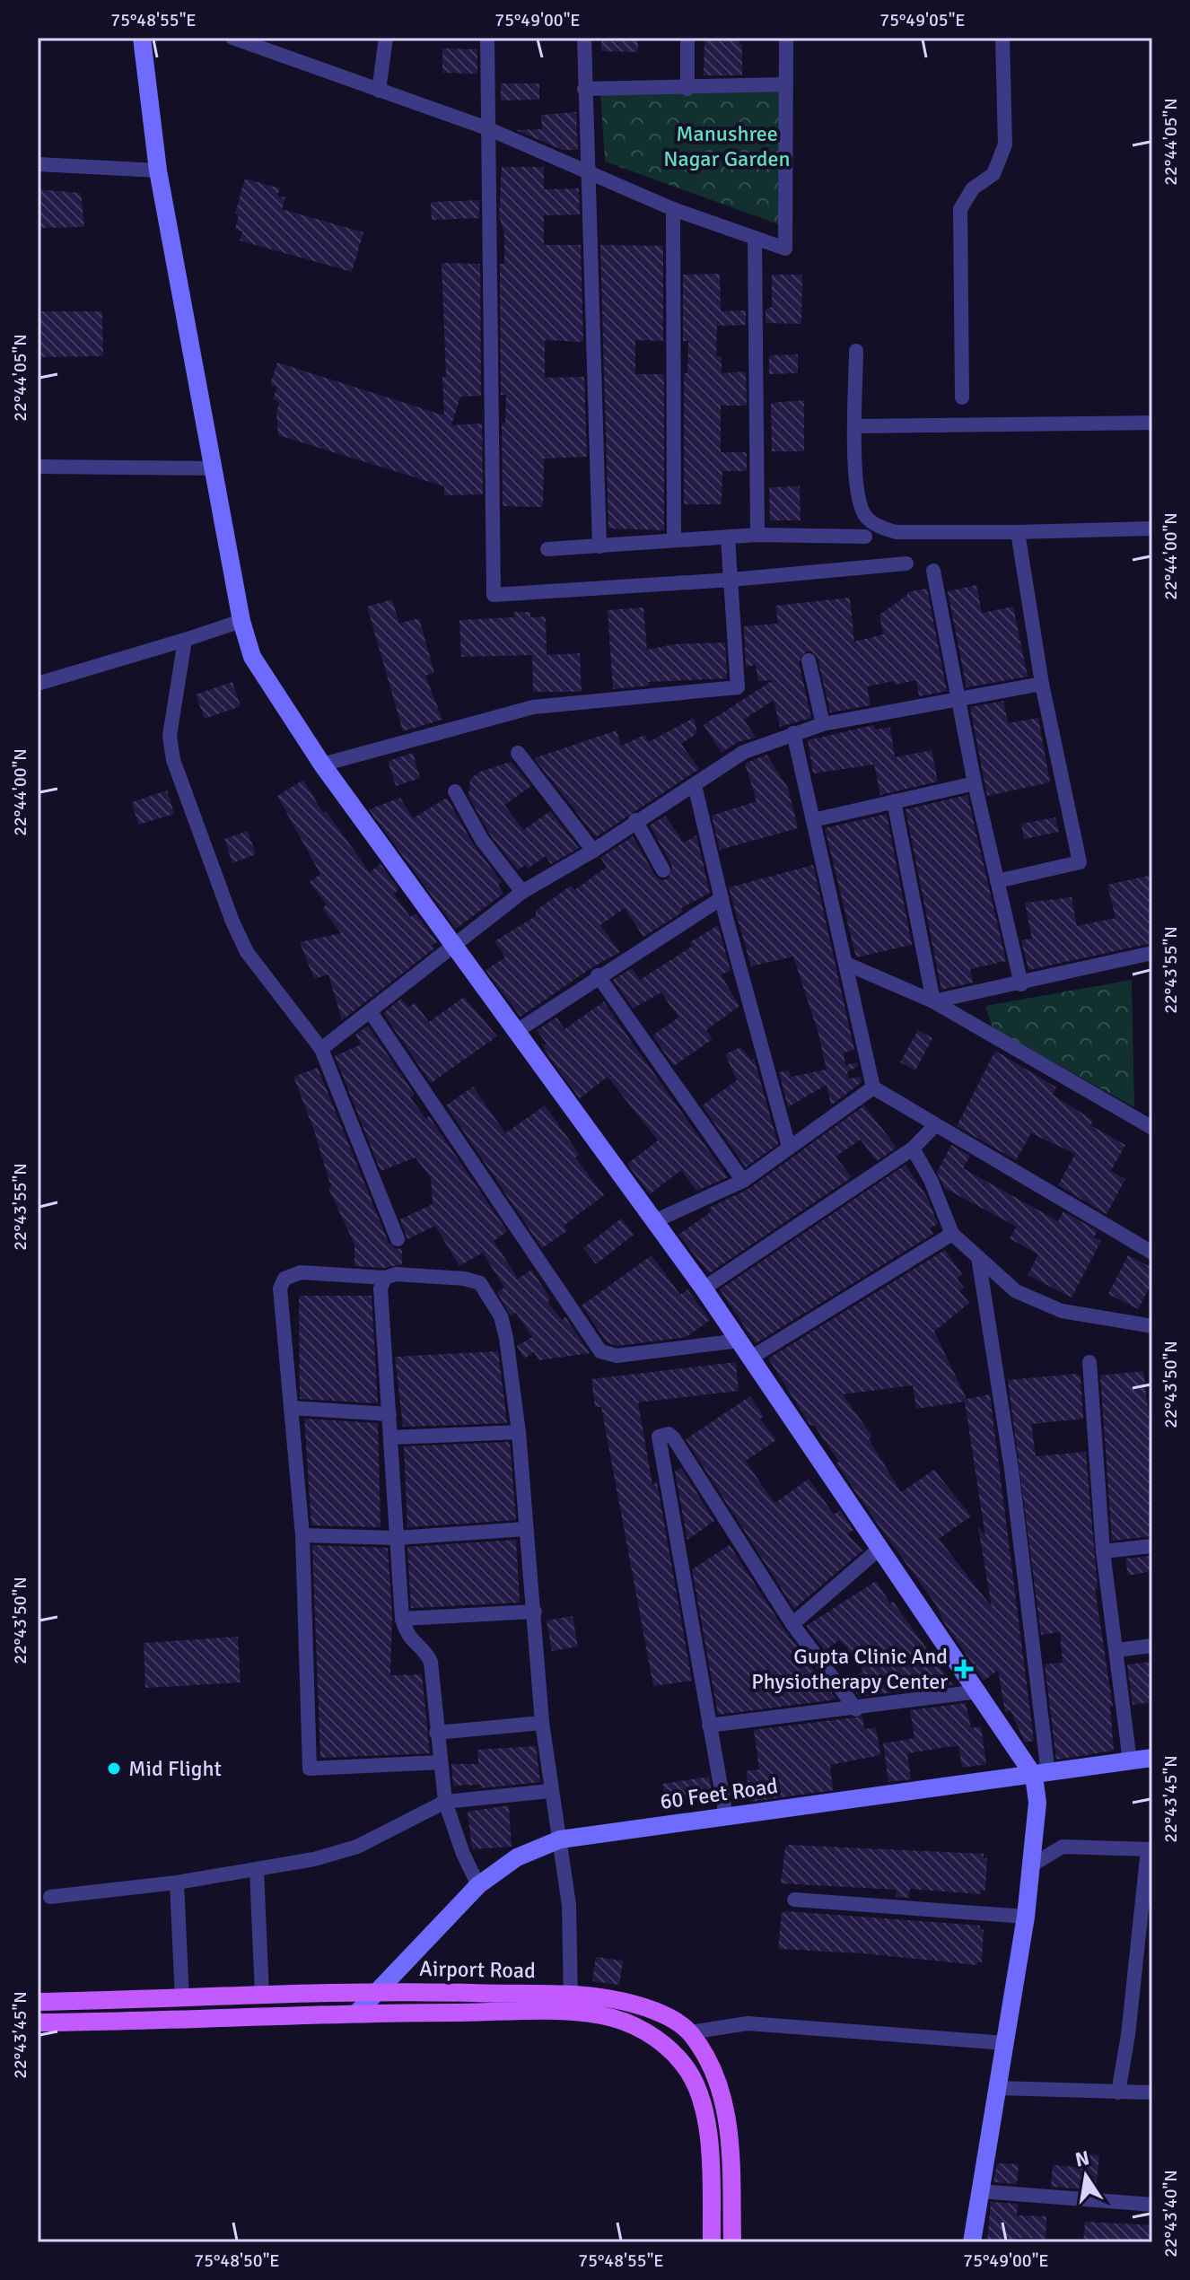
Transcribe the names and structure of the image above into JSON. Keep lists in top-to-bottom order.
{
  "streets": {
    "main road": ["Airport Road"],
    "street": ["60 Feet Road"]
  },
  "crossings": [
    ["60 Feet Road", "Airport Road"]
  ],
  "parks": ["Manushree Nagar Garden"],
  "places": {
    "health": ["Gupta Clinic And Physiotherapy Center"],
    "other": ["Mid Flight"]
  },
  "north": "top",
  "coordinates": [
    "75°48'55\"E",
    "75°49'00\"E",
    "75°49'05\"E",
    "22°44'05\"N",
    "22°44'00\"N",
    "22°43'55\"N",
    "22°43'50\"N",
    "22°43'45\"N",
    "22°43'40\"N",
    "75°48'50\"E"
  ]
}
